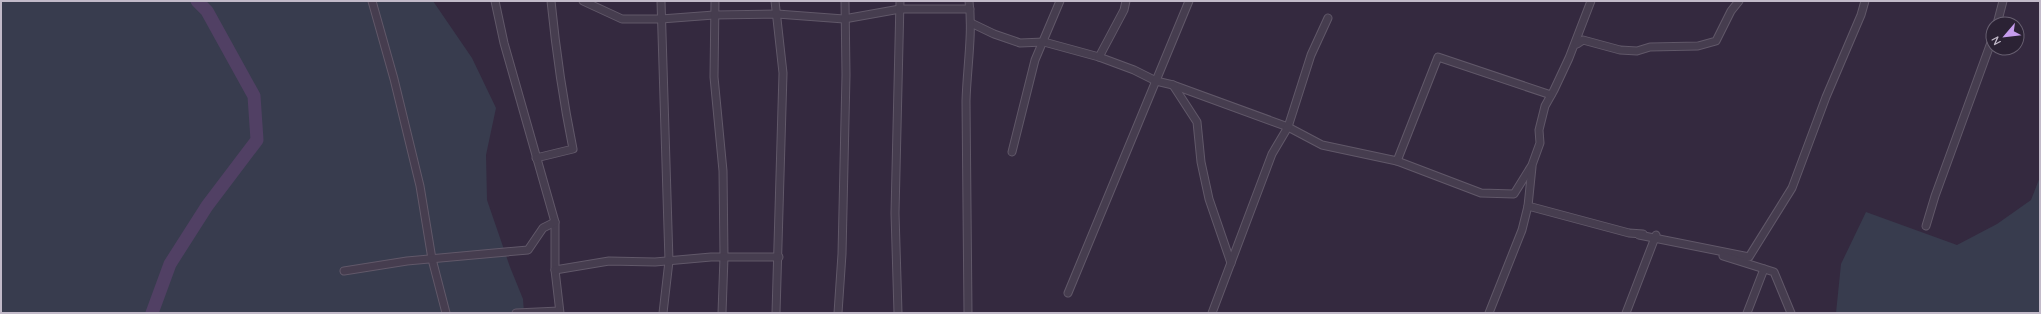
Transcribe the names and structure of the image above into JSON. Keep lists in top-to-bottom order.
{
  "north": "bottom left"
}
